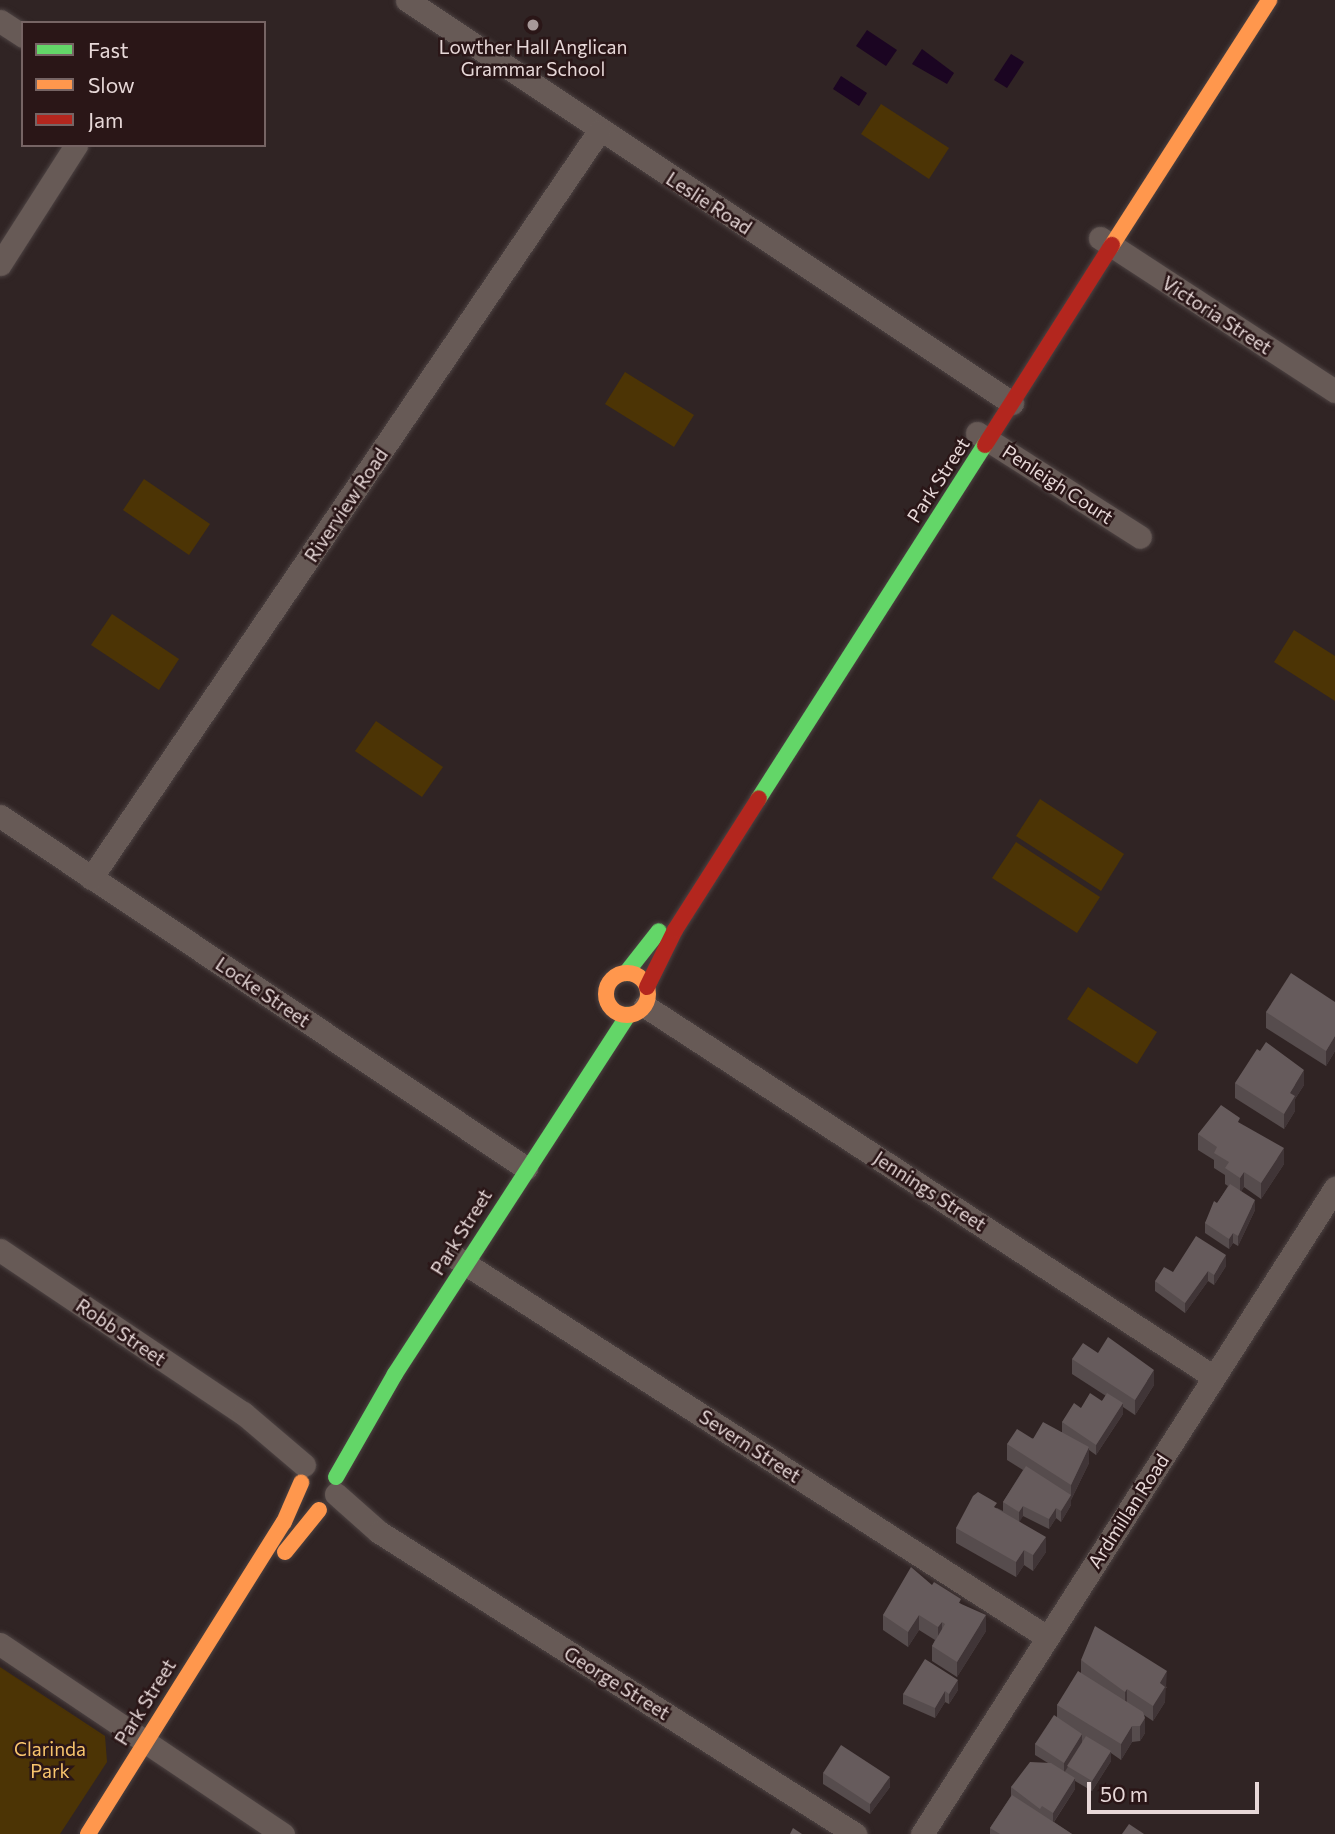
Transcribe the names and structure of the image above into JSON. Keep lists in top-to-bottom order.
{
  "streets": {
    "street": [
      "Leslie Road",
      "Victoria Street",
      "Park Street",
      "Penleigh Court",
      "Riverview Road",
      "Locke Street",
      "Jennings Street",
      "Robb Street",
      "Severn Street",
      "Ardmillan Road",
      "George Street"
    ]
  },
  "crossings": [
    ["Leslie Road", "Park Street"],
    ["Leslie Road", "Riverview Road"],
    ["Victoria Street", "Park Street"],
    ["Park Street", "Penleigh Court"],
    ["Park Street", "Locke Street"],
    ["Park Street", "Jennings Street"],
    ["Park Street", "Robb Street"],
    ["Park Street", "Severn Street"],
    ["Park Street", "George Street"],
    ["Riverview Road", "Locke Street"],
    ["Jennings Street", "Ardmillan Road"],
    ["Severn Street", "Ardmillan Road"]
  ],
  "parks": ["Clarinda Park"],
  "places": ["Lowther Hall Anglican Grammar School"],
  "legend": ["Fast", "Slow", "Jam"],
  "scale_bar": "50 m"
}
